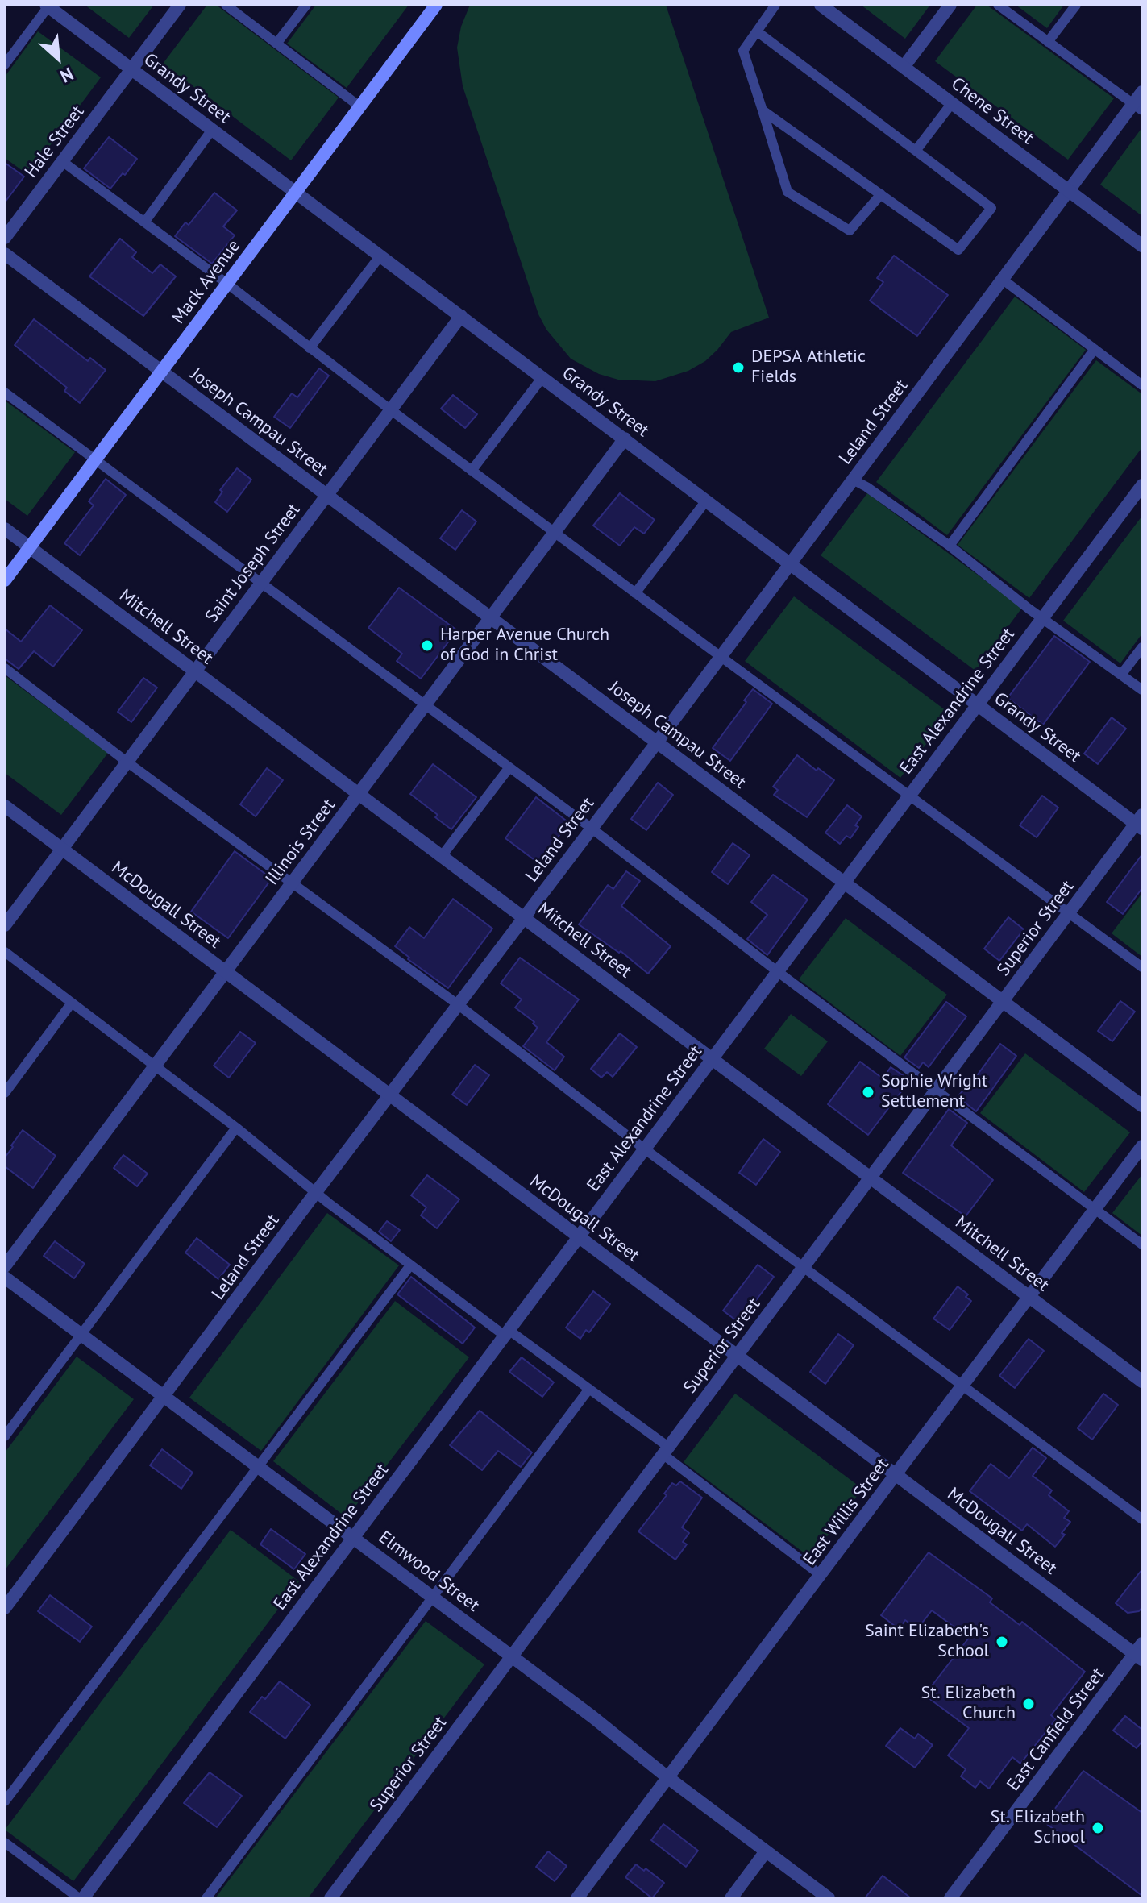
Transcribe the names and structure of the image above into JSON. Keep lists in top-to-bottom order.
{
  "streets": {
    "main road": ["Mack Avenue"],
    "street": [
      "Grandy Street",
      "Chene Street",
      "Hale Street",
      "Joseph Campau Street",
      "Leland Street",
      "Saint Joseph Street",
      "Mitchell Street",
      "East Alexandrine Street",
      "Illinois Street",
      "McDougall Street",
      "Superior Street",
      "East Willis Street",
      "Elmwood Street",
      "East Canfield Street"
    ]
  },
  "crossings": [
    ["Grandy Street", "Hale Street"],
    ["Grandy Street", "Mack Avenue"],
    ["Grandy Street", "Leland Street"],
    ["Grandy Street", "Saint Joseph Street"],
    ["Grandy Street", "East Alexandrine Street"],
    ["Grandy Street", "Illinois Street"],
    ["Grandy Street", "Superior Street"],
    ["Chene Street", "Leland Street"],
    ["Mack Avenue", "Joseph Campau Street"],
    ["Mack Avenue", "Mitchell Street"],
    ["Joseph Campau Street", "Leland Street"],
    ["Joseph Campau Street", "Saint Joseph Street"],
    ["Joseph Campau Street", "East Alexandrine Street"],
    ["Joseph Campau Street", "Illinois Street"],
    ["Joseph Campau Street", "Superior Street"],
    ["Leland Street", "Mitchell Street"],
    ["Leland Street", "McDougall Street"],
    ["Leland Street", "Elmwood Street"],
    ["Saint Joseph Street", "Mitchell Street"],
    ["Saint Joseph Street", "McDougall Street"],
    ["Mitchell Street", "East Alexandrine Street"],
    ["Mitchell Street", "Illinois Street"],
    ["Mitchell Street", "Superior Street"],
    ["Mitchell Street", "East Willis Street"],
    ["East Alexandrine Street", "McDougall Street"],
    ["East Alexandrine Street", "Elmwood Street"],
    ["Illinois Street", "McDougall Street"],
    ["McDougall Street", "Superior Street"],
    ["McDougall Street", "East Willis Street"],
    ["McDougall Street", "East Canfield Street"],
    ["Superior Street", "Elmwood Street"],
    ["East Willis Street", "Elmwood Street"]
  ],
  "places": [
    "DEPSA Athletic Fields",
    "Harper Avenue Church of God in Christ",
    "Sophie Wright Settlement",
    "Saint Elizabeth's School",
    "St. Elizabeth Church",
    "St. Elizabeth School"
  ],
  "north": "bottom right"
}
